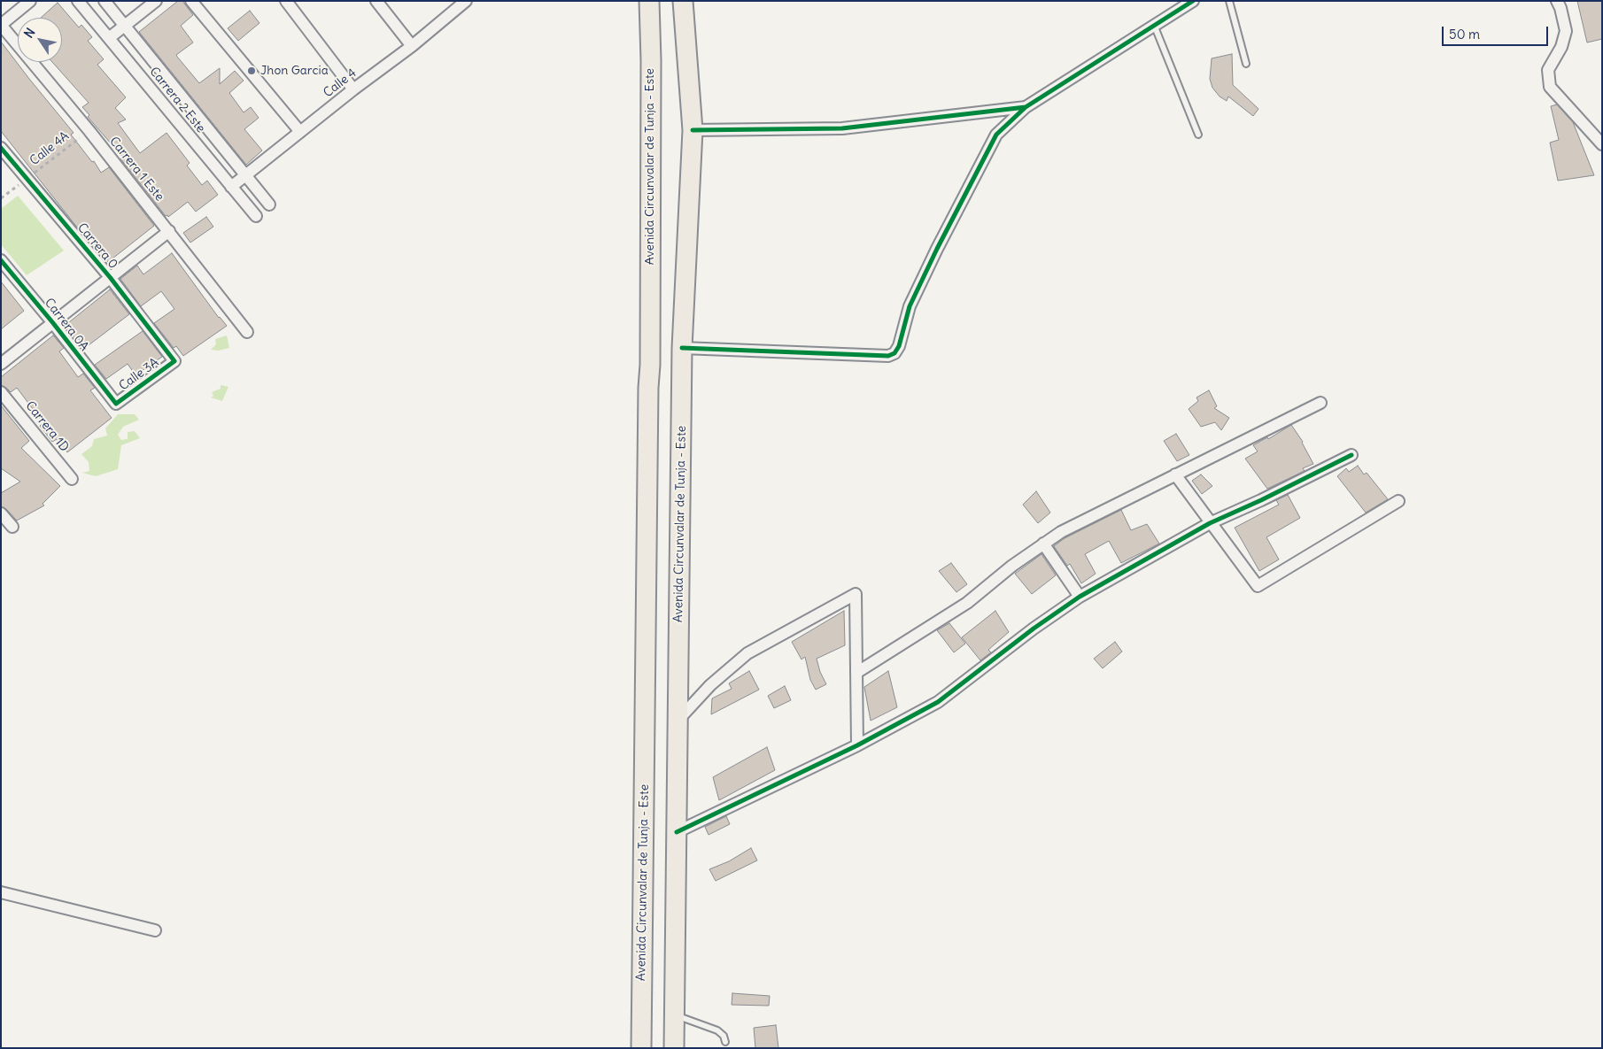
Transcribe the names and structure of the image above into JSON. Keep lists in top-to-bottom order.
{
  "streets": {
    "highway": ["Avenida Circunvalar de Tunja - Este"],
    "street": [
      "Calle 4",
      "Carrera 2 Este",
      "Carrera 1 Este",
      "Carrera 0",
      "Carrera 0A",
      "Calle 3A",
      "Carrera 1D"
    ],
    "path": ["Calle 4A"]
  },
  "crossings": [
    ["Calle 4", "Carrera 2 Este"],
    ["Calle 4A", "Carrera 1 Este"],
    ["Calle 4A", "Carrera 0"],
    ["Carrera 0", "Calle 3A"],
    ["Carrera 0A", "Calle 3A"]
  ],
  "places": ["Jhon Garcia"],
  "scale_bar": "50 m",
  "north": "top left"
}
